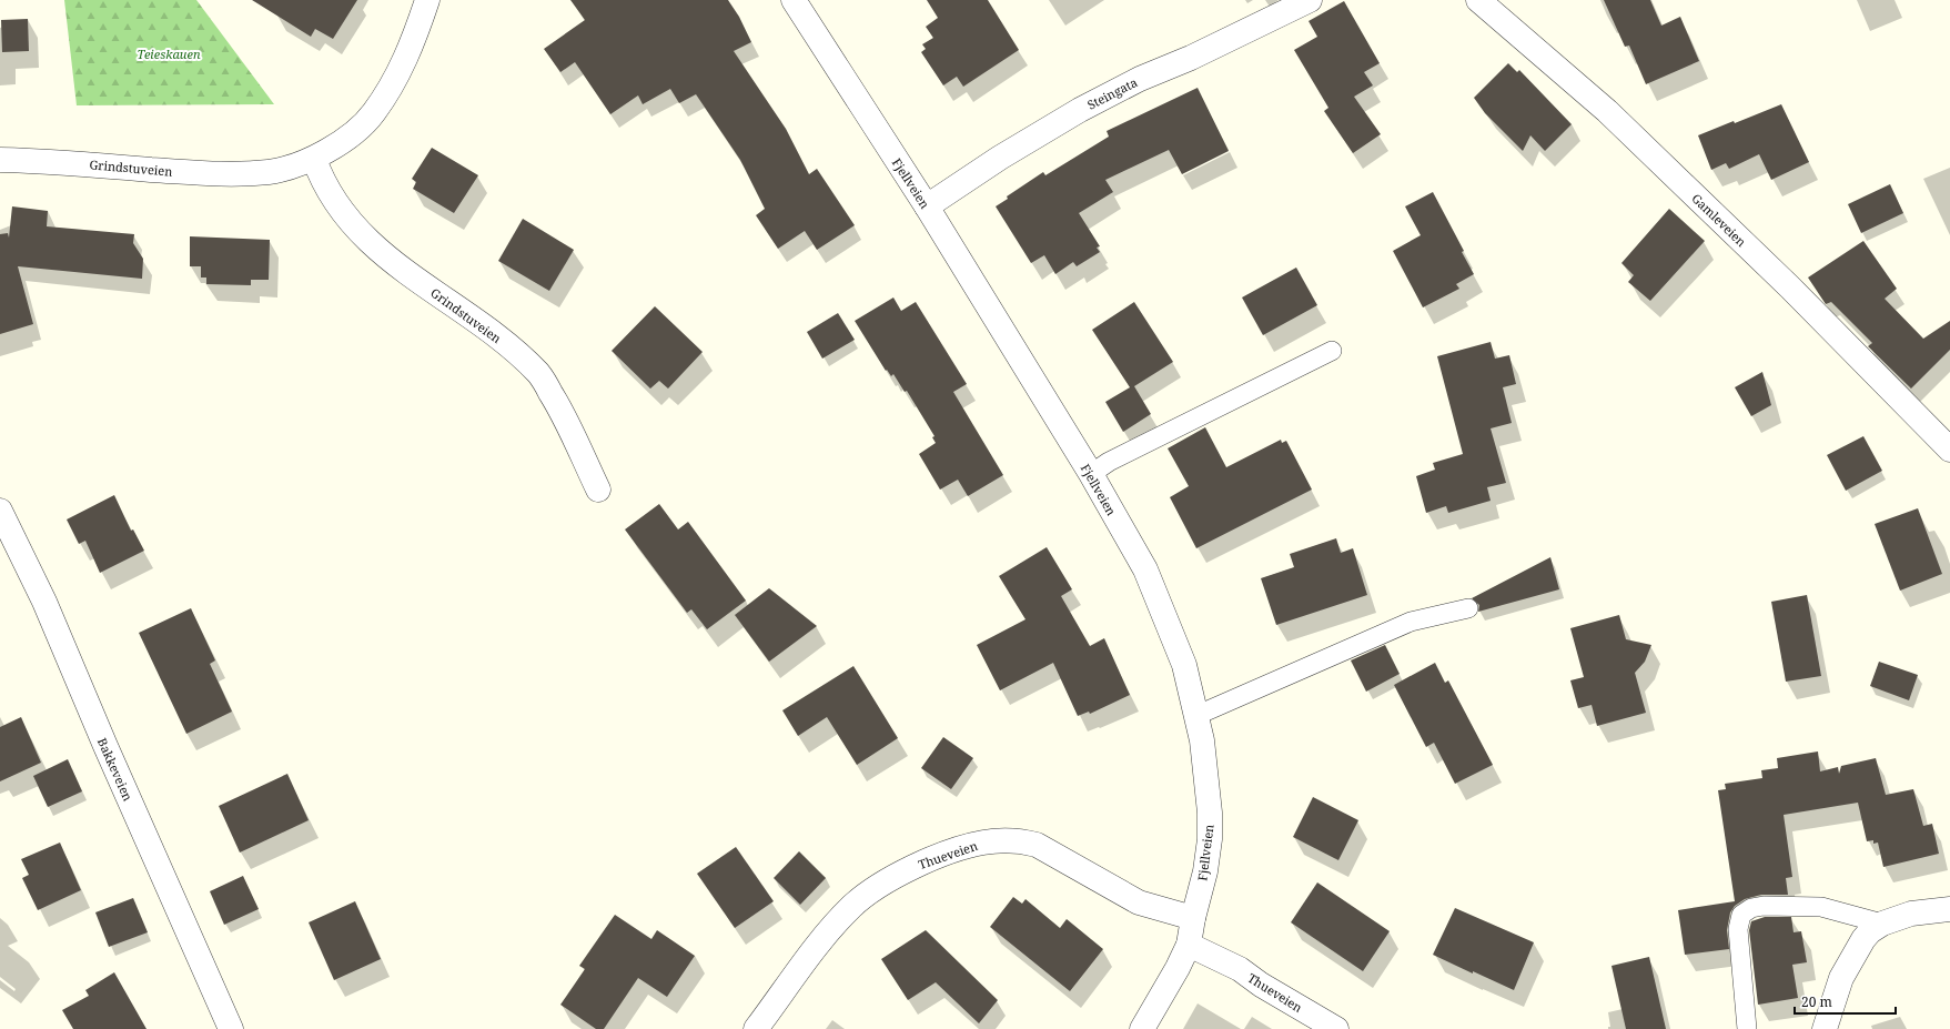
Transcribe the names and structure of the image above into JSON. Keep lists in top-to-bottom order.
{
  "streets": {
    "street": [
      "Steingata",
      "Grindstuveien",
      "Fjellveien",
      "Gamleveien",
      "Bakkeveien",
      "Thueveien"
    ]
  },
  "crossings": [
    ["Steingata", "Fjellveien"],
    ["Fjellveien", "Thueveien"]
  ],
  "parks": ["Teieskauen"],
  "scale_bar": "20 m"
}
